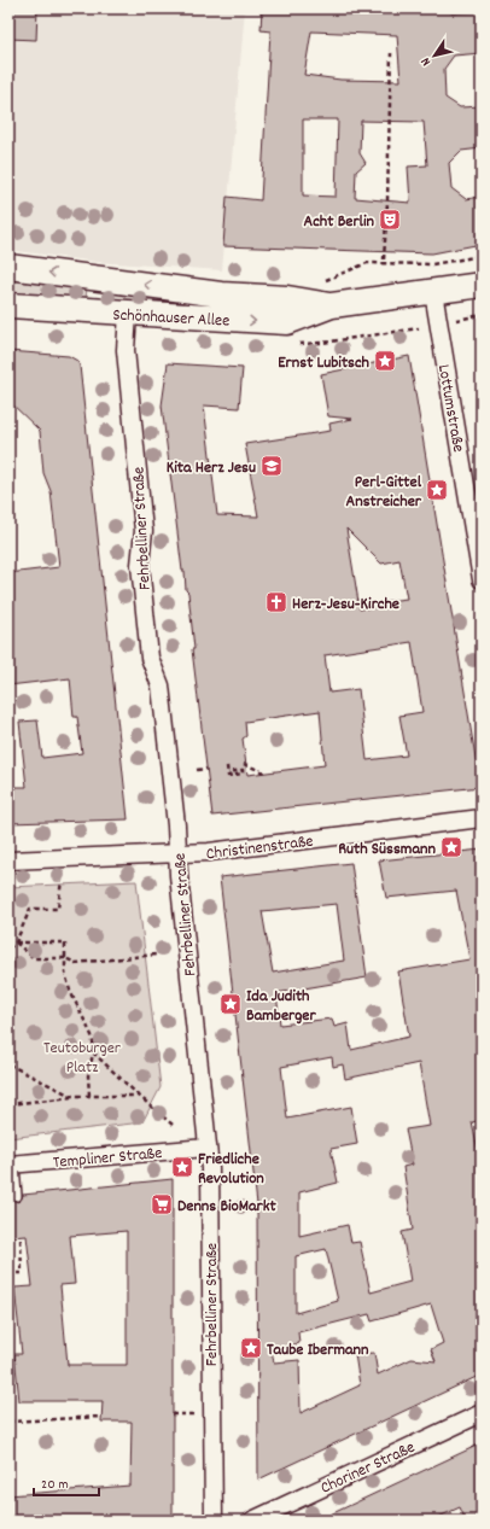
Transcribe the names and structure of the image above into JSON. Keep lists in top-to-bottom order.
{
  "streets": {
    "main road": ["Schönhauser Allee"],
    "street": [
      "Lottumstraße",
      "Fehrbelliner Straße",
      "Christinenstraße",
      "Templiner Straße",
      "Choriner Straße"
    ]
  },
  "crossings": [
    ["Schönhauser Allee", "Lottumstraße"],
    ["Schönhauser Allee", "Fehrbelliner Straße"],
    ["Fehrbelliner Straße", "Christinenstraße"],
    ["Fehrbelliner Straße", "Templiner Straße"]
  ],
  "parks": ["Teutoburger Platz"],
  "places": {
    "theatre": ["Acht Berlin"],
    "place": [
      "Ernst Lubitsch",
      "Perl-Gittel Anstreicher",
      "Ruth Süssmann",
      "Ida Judith Bamberger",
      "Friedliche Revolution",
      "Taube Ibermann"
    ],
    "school or university": ["Kita Herz Jesu"],
    "church": ["Herz-Jesu-Kirche"],
    "supermarket": ["Denns BioMarkt"]
  },
  "scale_bar": "20 m",
  "north": "bottom left"
}
